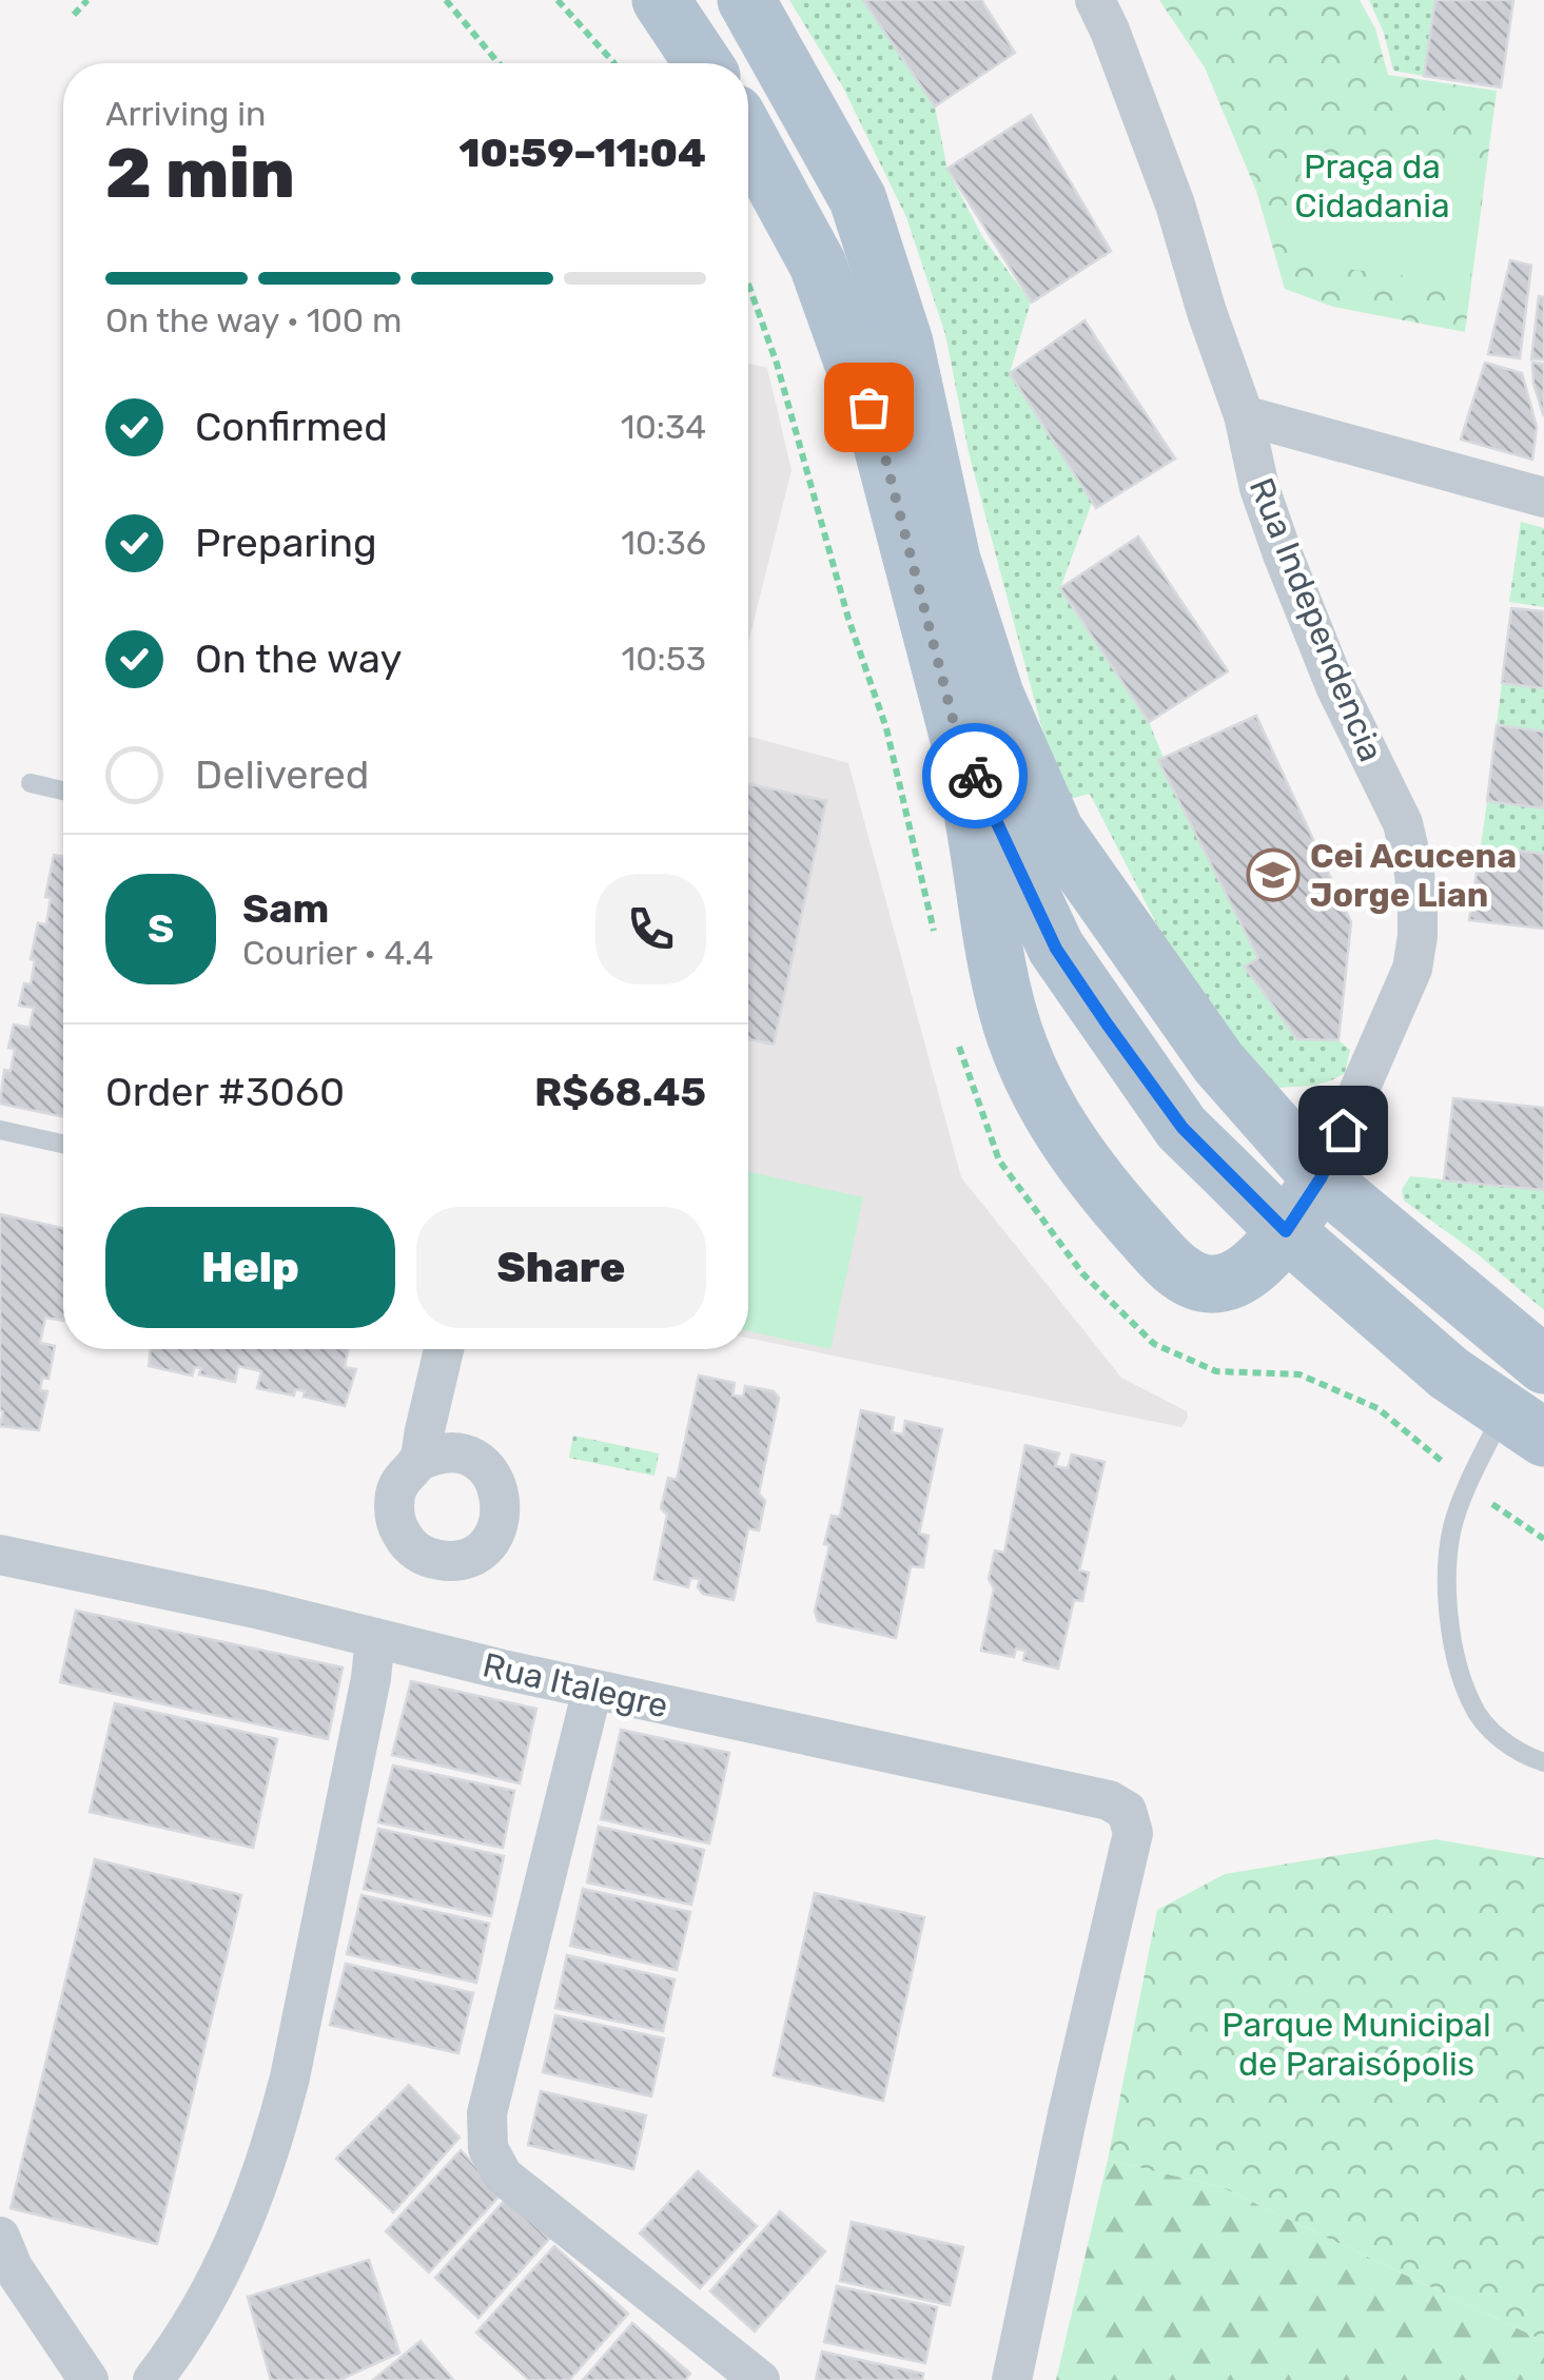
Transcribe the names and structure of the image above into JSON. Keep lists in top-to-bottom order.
{
  "streets": {
    "street": ["Rua Independencia", "Rua Italegre"]
  },
  "parks": ["Praça da Cidadania", "Parque Municipal de Paraisópolis"],
  "places": {
    "school or university": ["Cei Acucena Jorge Lian"]
  },
  "page": {
    "heading": ["2 min", "Arriving in", "10:59–11:04"],
    "panel": [
      "Sam",
      "Courier · 4.4",
      "Order #3060",
      "R$68.45"
    ],
    "bar": "On the way · 100 m",
    "list": [
      ["Confirmed", "10:34"],
      ["Preparing", "10:36"],
      ["On the way", "10:53"],
      "Delivered"
    ],
    "round": "S",
    "buttons": ["Help", "Share"]
  }
}
